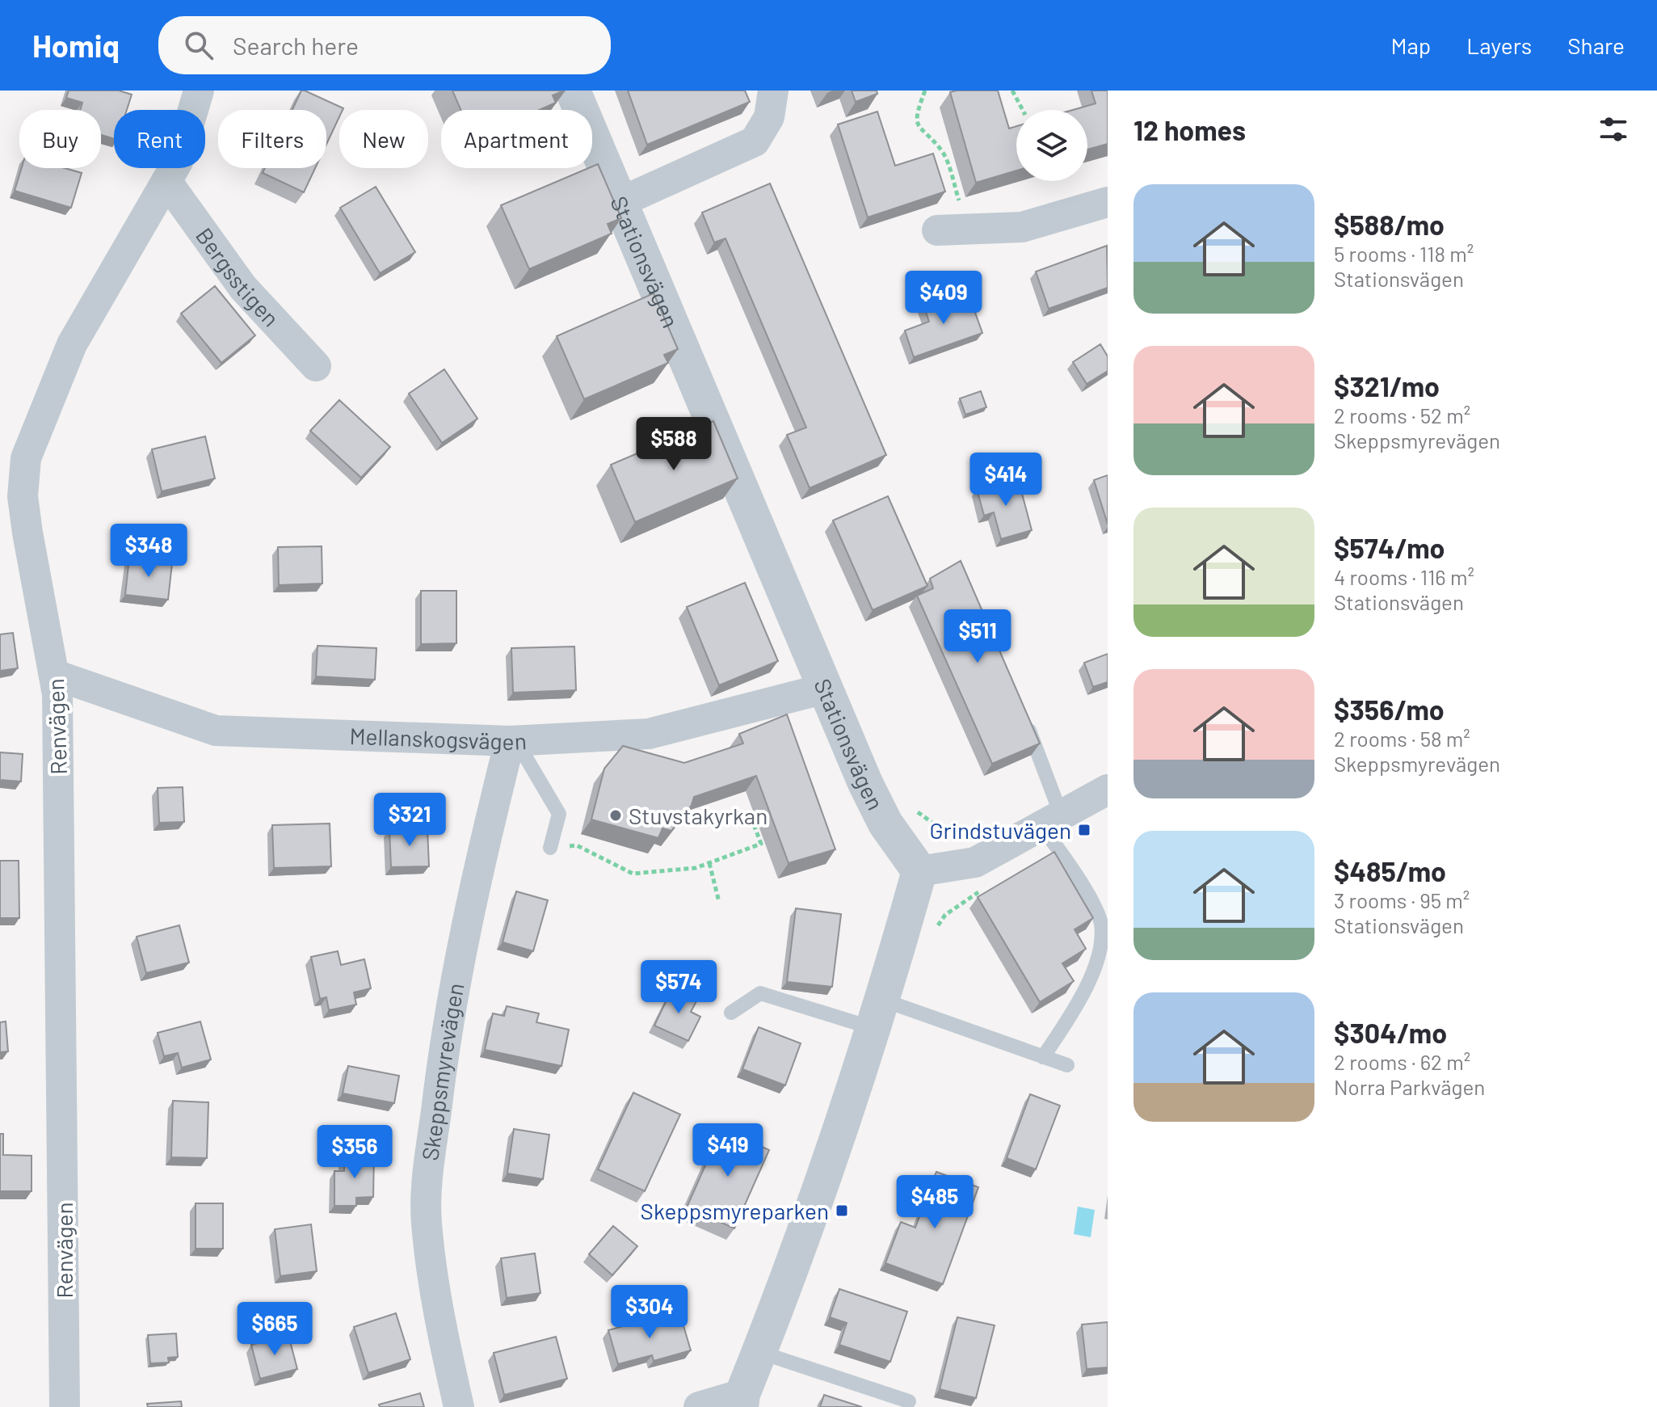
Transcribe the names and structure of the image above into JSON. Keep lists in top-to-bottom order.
{
  "streets": {
    "street": [
      "Stationsvägen",
      "Bergsstigen",
      "Renvägen",
      "Mellanskogsvägen",
      "Skeppsmyrevägen"
    ]
  },
  "crossings": [
    ["Stationsvägen", "Mellanskogsvägen"],
    ["Bergsstigen", "Renvägen"],
    ["Renvägen", "Mellanskogsvägen"],
    ["Mellanskogsvägen", "Skeppsmyrevägen"]
  ],
  "places": {
    "other": ["Stuvstakyrkan"],
    "transit": ["Grindstuvägen", "Skeppsmyreparken"]
  },
  "page": {
    "header": "Homiq",
    "search": "Search here",
    "nav": ["Map", "Layers", "Share"],
    "heading": "12 homes",
    "chip": [
      "Buy",
      "Rent",
      "Filters",
      "New",
      "Apartment"
    ],
    "list": [
      {
        "name": "$588/mo",
        "note": "5 rooms · 118 m² · Stationsvägen"
      },
      {
        "name": "$321/mo",
        "note": "2 rooms · 52 m² · Skeppsmyrevägen"
      },
      {
        "name": "$574/mo",
        "note": "4 rooms · 116 m² · Stationsvägen"
      },
      {
        "name": "$356/mo",
        "note": "2 rooms · 58 m² · Skeppsmyrevägen"
      },
      {
        "name": "$485/mo",
        "note": "3 rooms · 95 m² · Stationsvägen"
      },
      {
        "name": "$304/mo",
        "note": "2 rooms · 62 m² · Norra Parkvägen"
      }
    ],
    "price": [
      "$409",
      "$588",
      "$414",
      "$348",
      "$511",
      "$321",
      "$574",
      "$419",
      "$356",
      "$485",
      "$304",
      "$665"
    ]
  }
}
